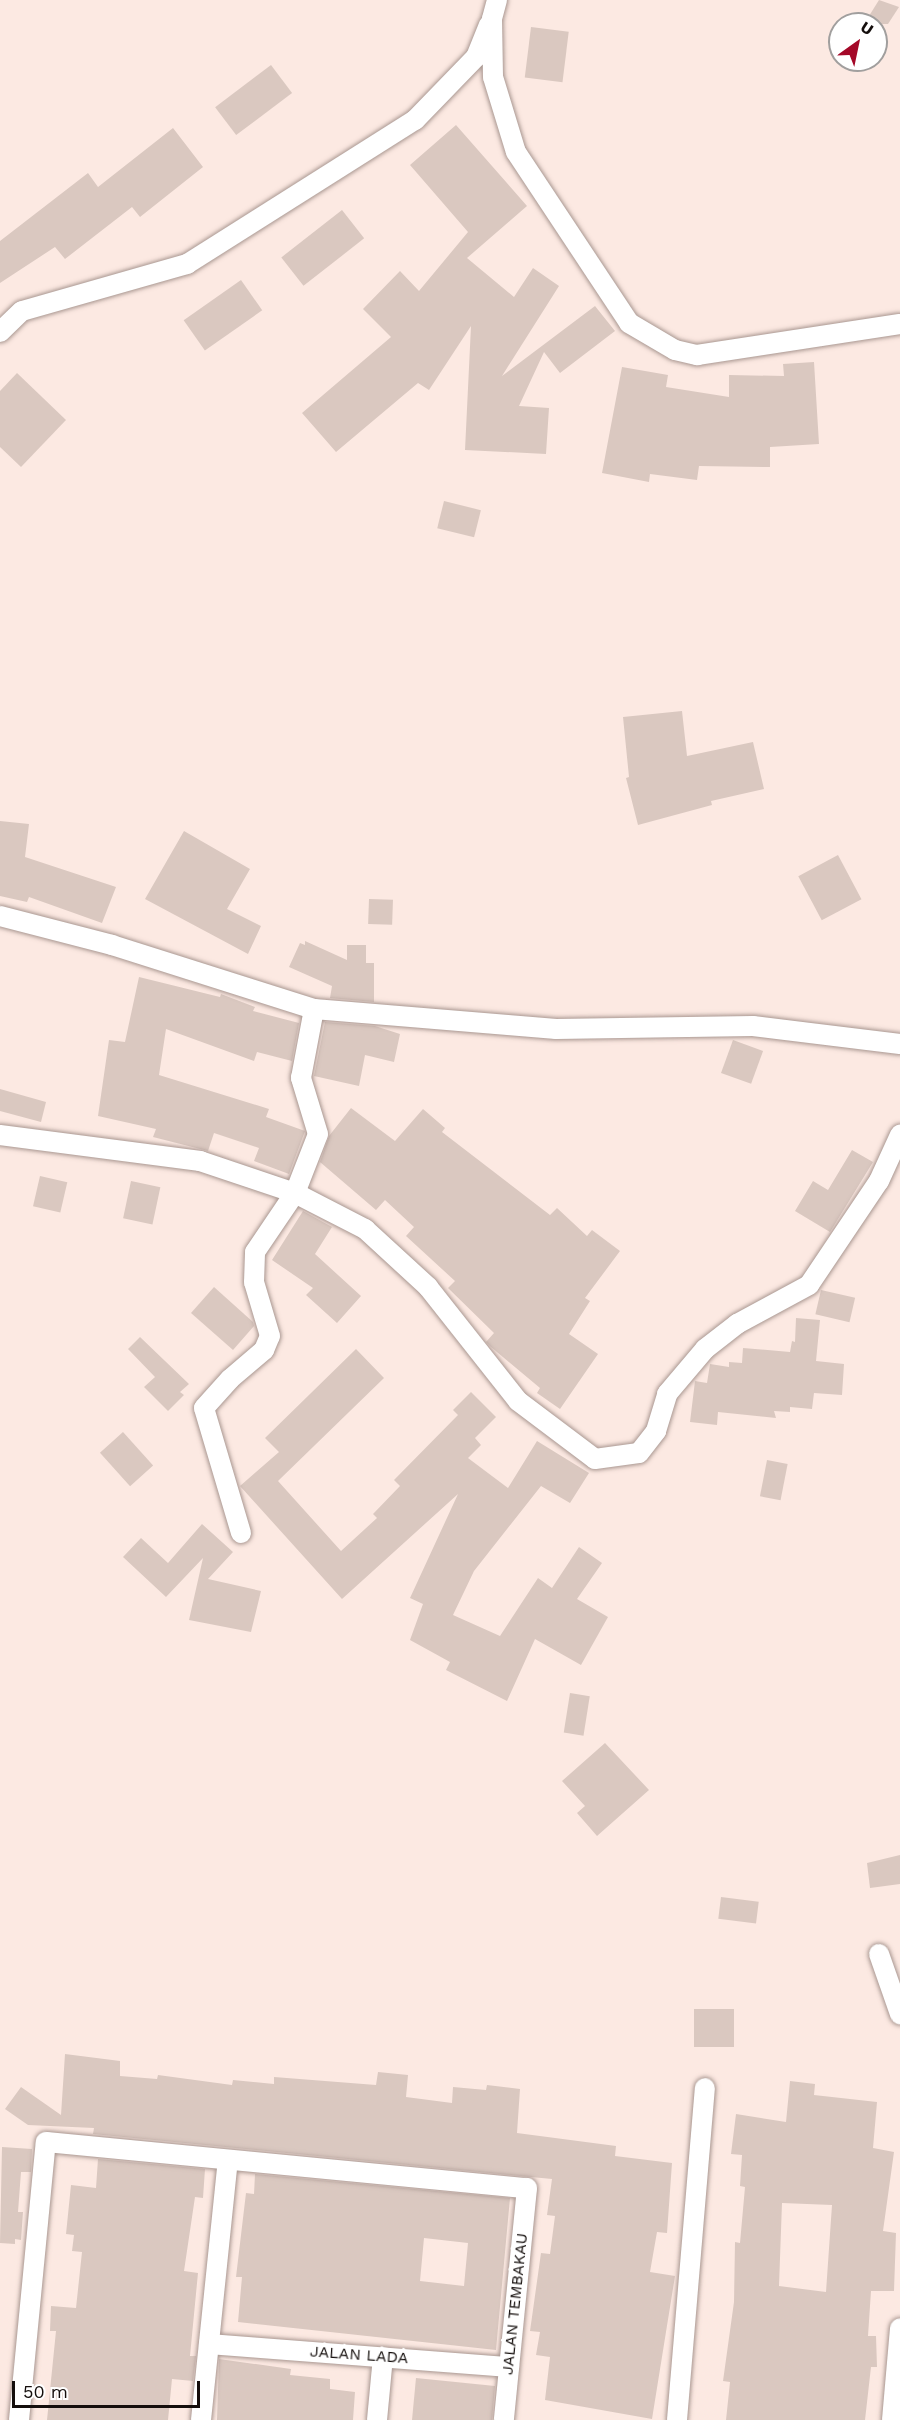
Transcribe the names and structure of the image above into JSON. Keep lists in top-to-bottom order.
{
  "streets": {
    "street": ["JALAN TEMBAKAU", "JALAN LADA"]
  },
  "crossings": [
    ["JALAN TEMBAKAU", "JALAN LADA"]
  ],
  "scale_bar": "50 m",
  "north": "top right"
}
